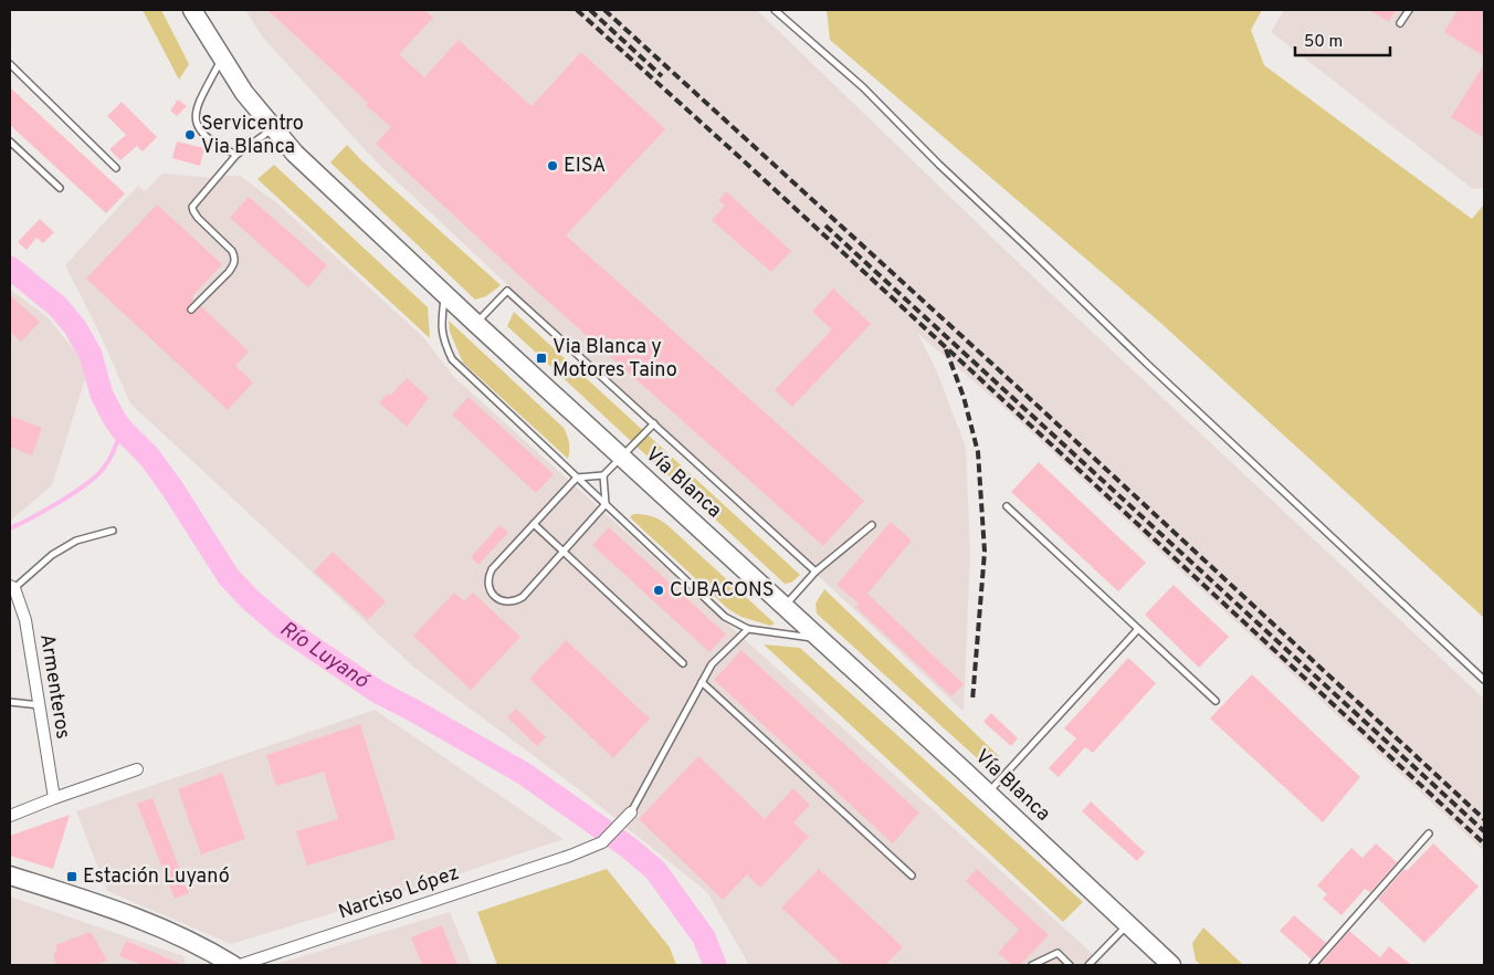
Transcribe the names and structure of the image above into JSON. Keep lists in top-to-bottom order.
{
  "streets": {
    "main road": ["Vía Blanca"],
    "street": ["Armenteros", "Narciso López"]
  },
  "water": ["Río Luyanó"],
  "places": {
    "other": ["Servicentro Via Blanca", "EISA", "CUBACONS"],
    "transit": ["Via Blanca y Motores Taino", "Estación Luyanó"]
  },
  "scale_bar": "50 m"
}
